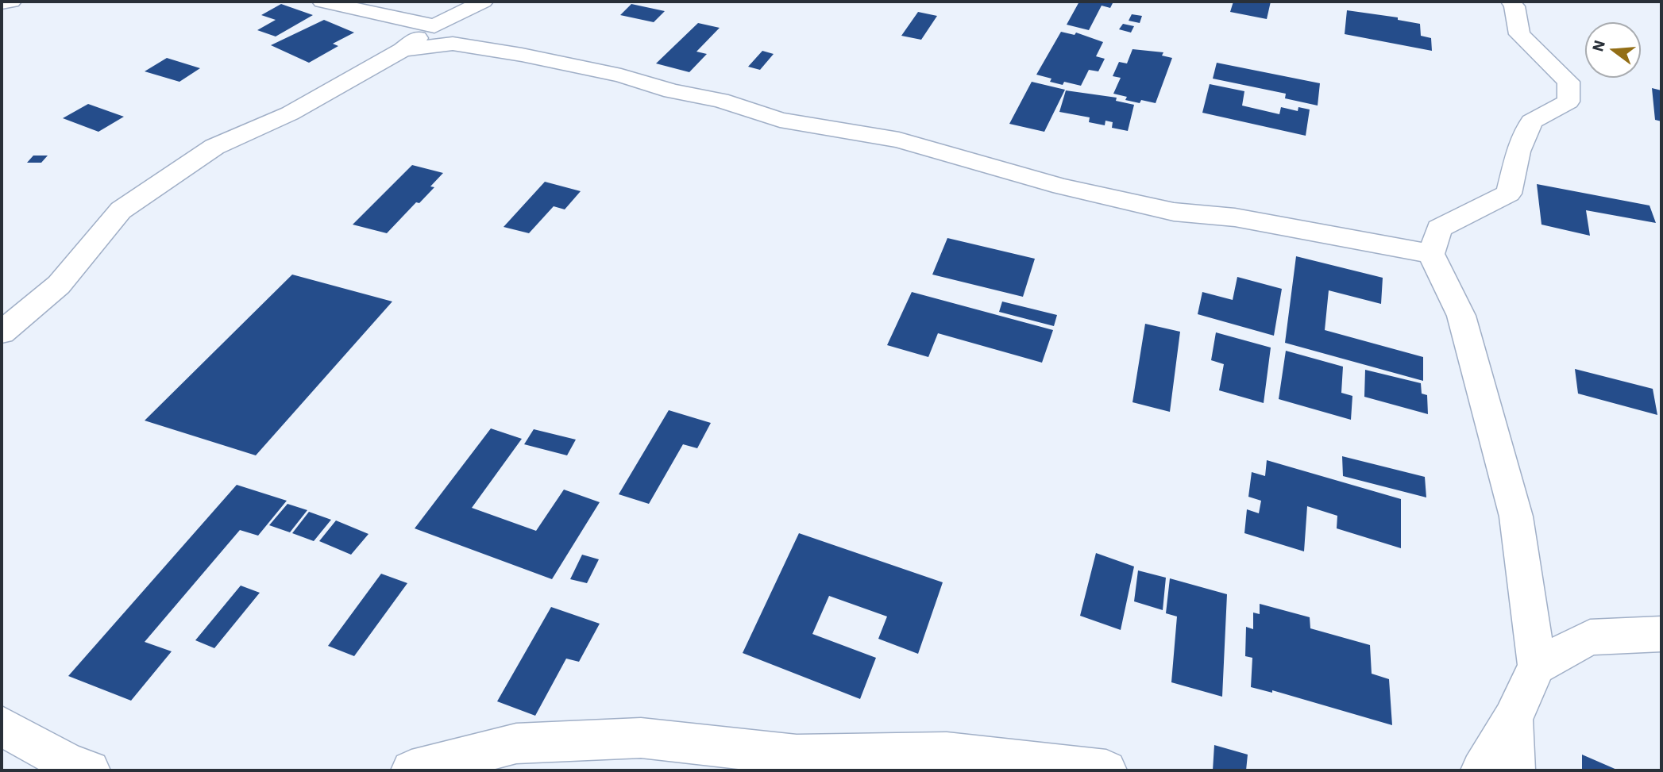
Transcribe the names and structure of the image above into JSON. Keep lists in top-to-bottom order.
{
  "north": "left"
}
